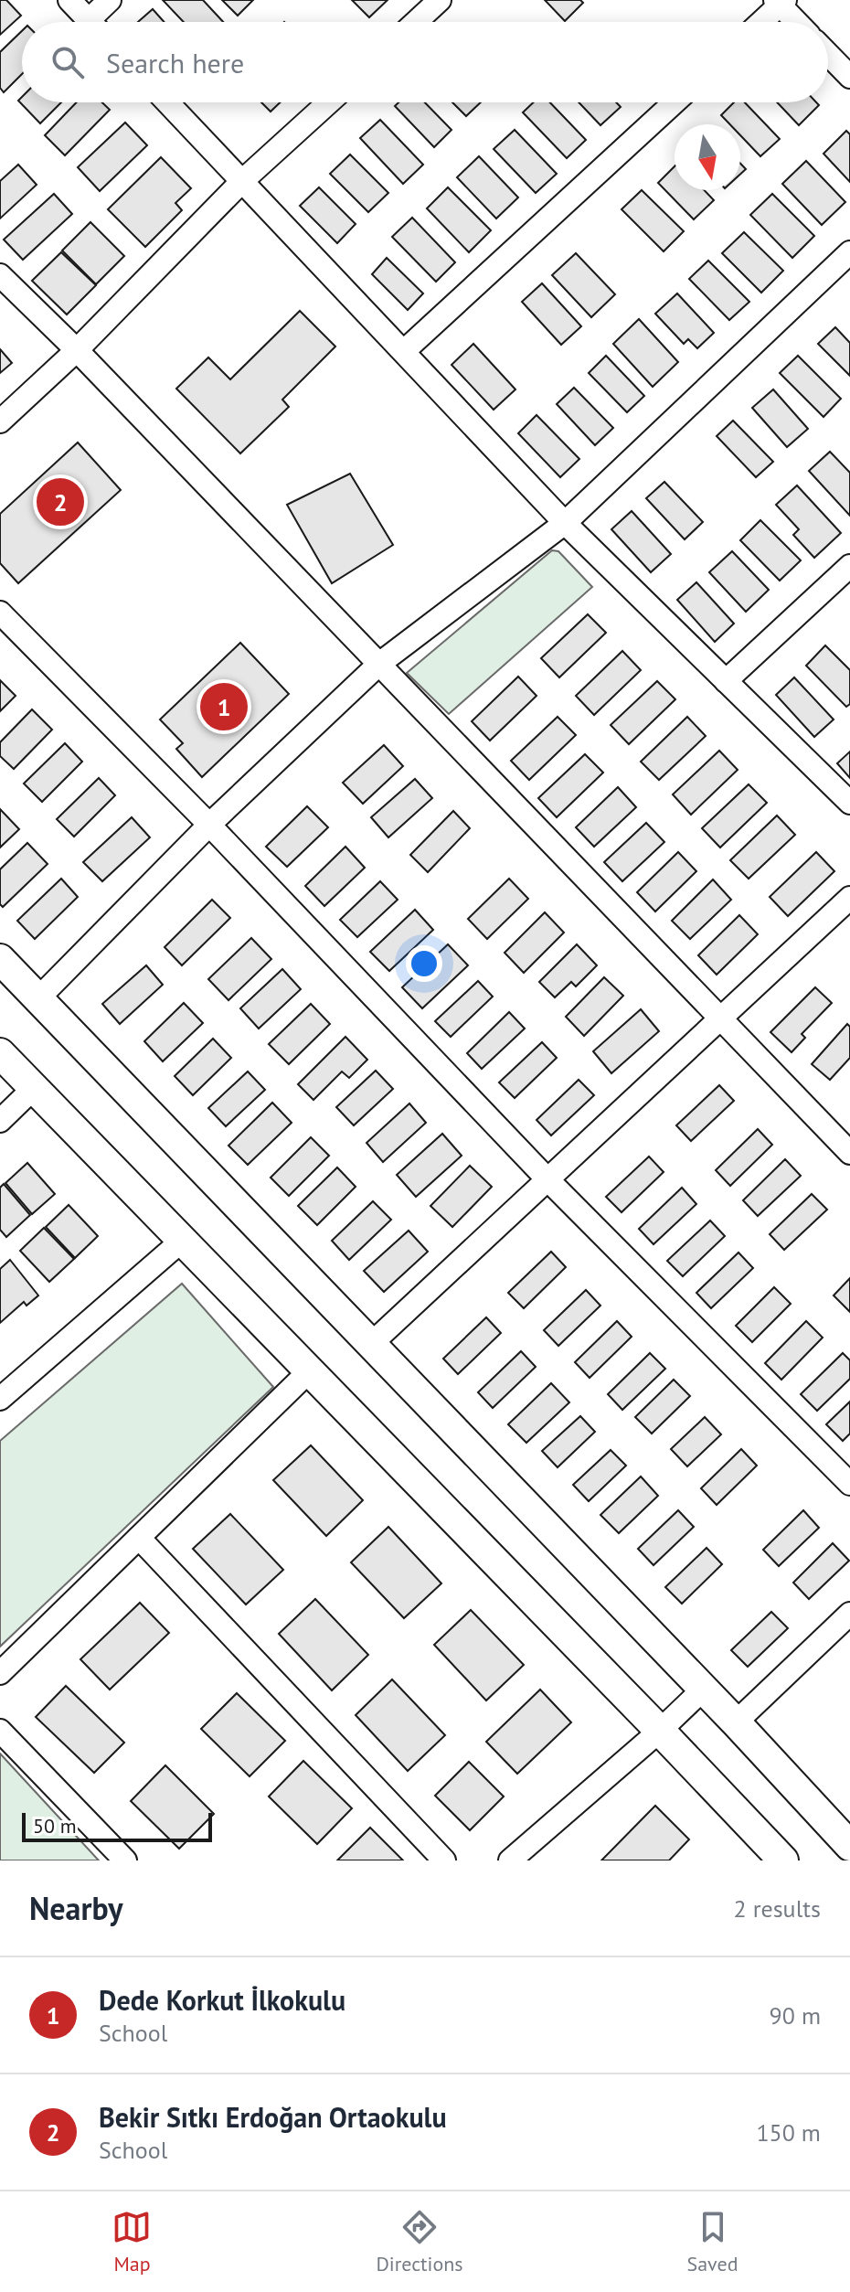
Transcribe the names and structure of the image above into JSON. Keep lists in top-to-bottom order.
{
  "scale_bar": "50 m",
  "north": "bottom",
  "page": {
    "search": "Search here",
    "pins": ["2", "1"],
    "scale": "50 m",
    "heading": ["Nearby", "2 results"],
    "list": [
      {
        "mark": "1",
        "name": "Dede Korkut İlkokulu",
        "note": "School",
        "value": "90 m"
      },
      {
        "mark": "2",
        "name": "Bekir Sıtkı Erdoğan Ortaokulu",
        "note": "School",
        "value": "150 m"
      }
    ],
    "nav": ["Map", "Directions", "Saved"]
  }
}
